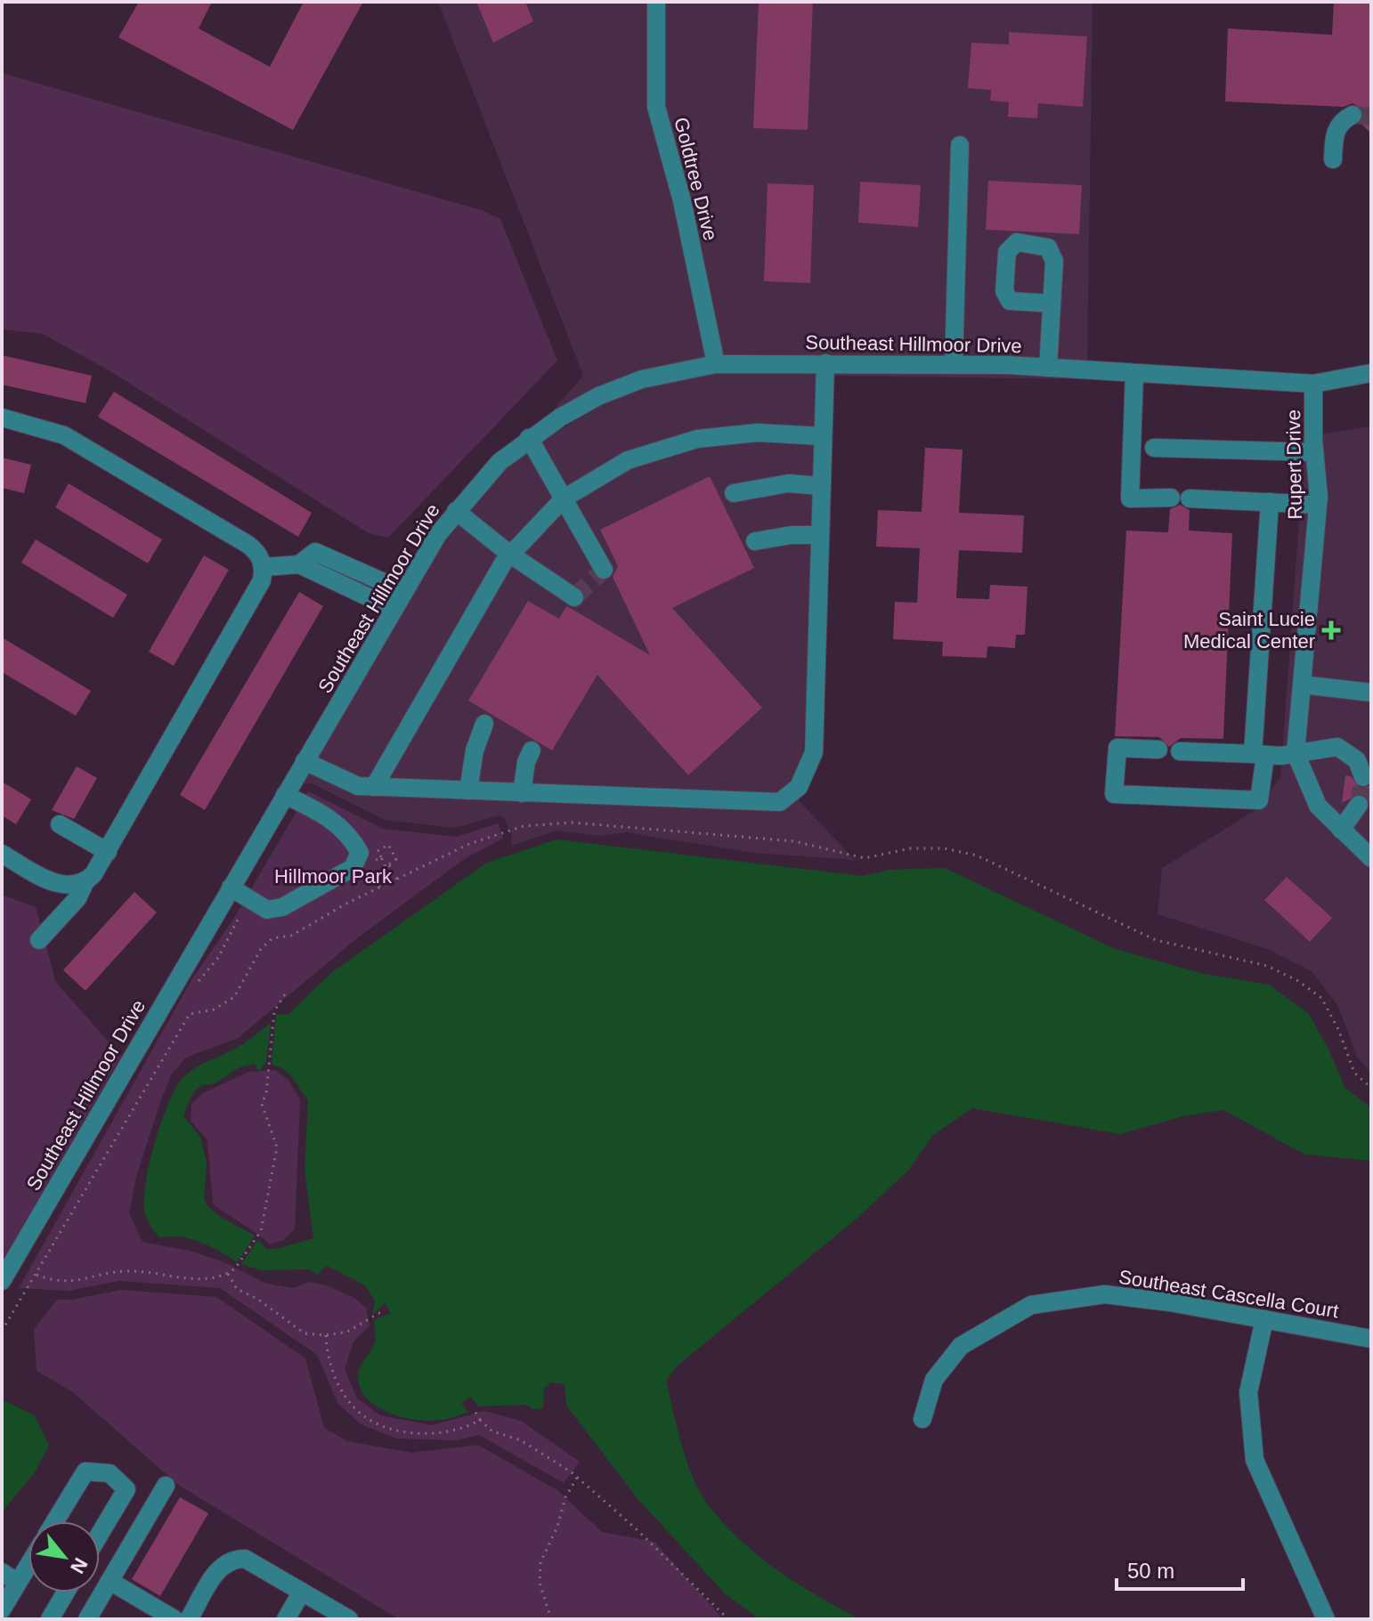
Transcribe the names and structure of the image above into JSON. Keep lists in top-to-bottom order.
{
  "streets": {
    "street": [
      "Goldtree Drive",
      "Southeast Hillmoor Drive",
      "Rupert Drive",
      "Southeast Cascella Court"
    ]
  },
  "crossings": [
    ["Goldtree Drive", "Southeast Hillmoor Drive"],
    ["Southeast Hillmoor Drive", "Rupert Drive"]
  ],
  "parks": ["Hillmoor Park"],
  "places": {
    "health": ["Saint Lucie Medical Center"]
  },
  "scale_bar": "50 m",
  "north": "bottom right"
}
